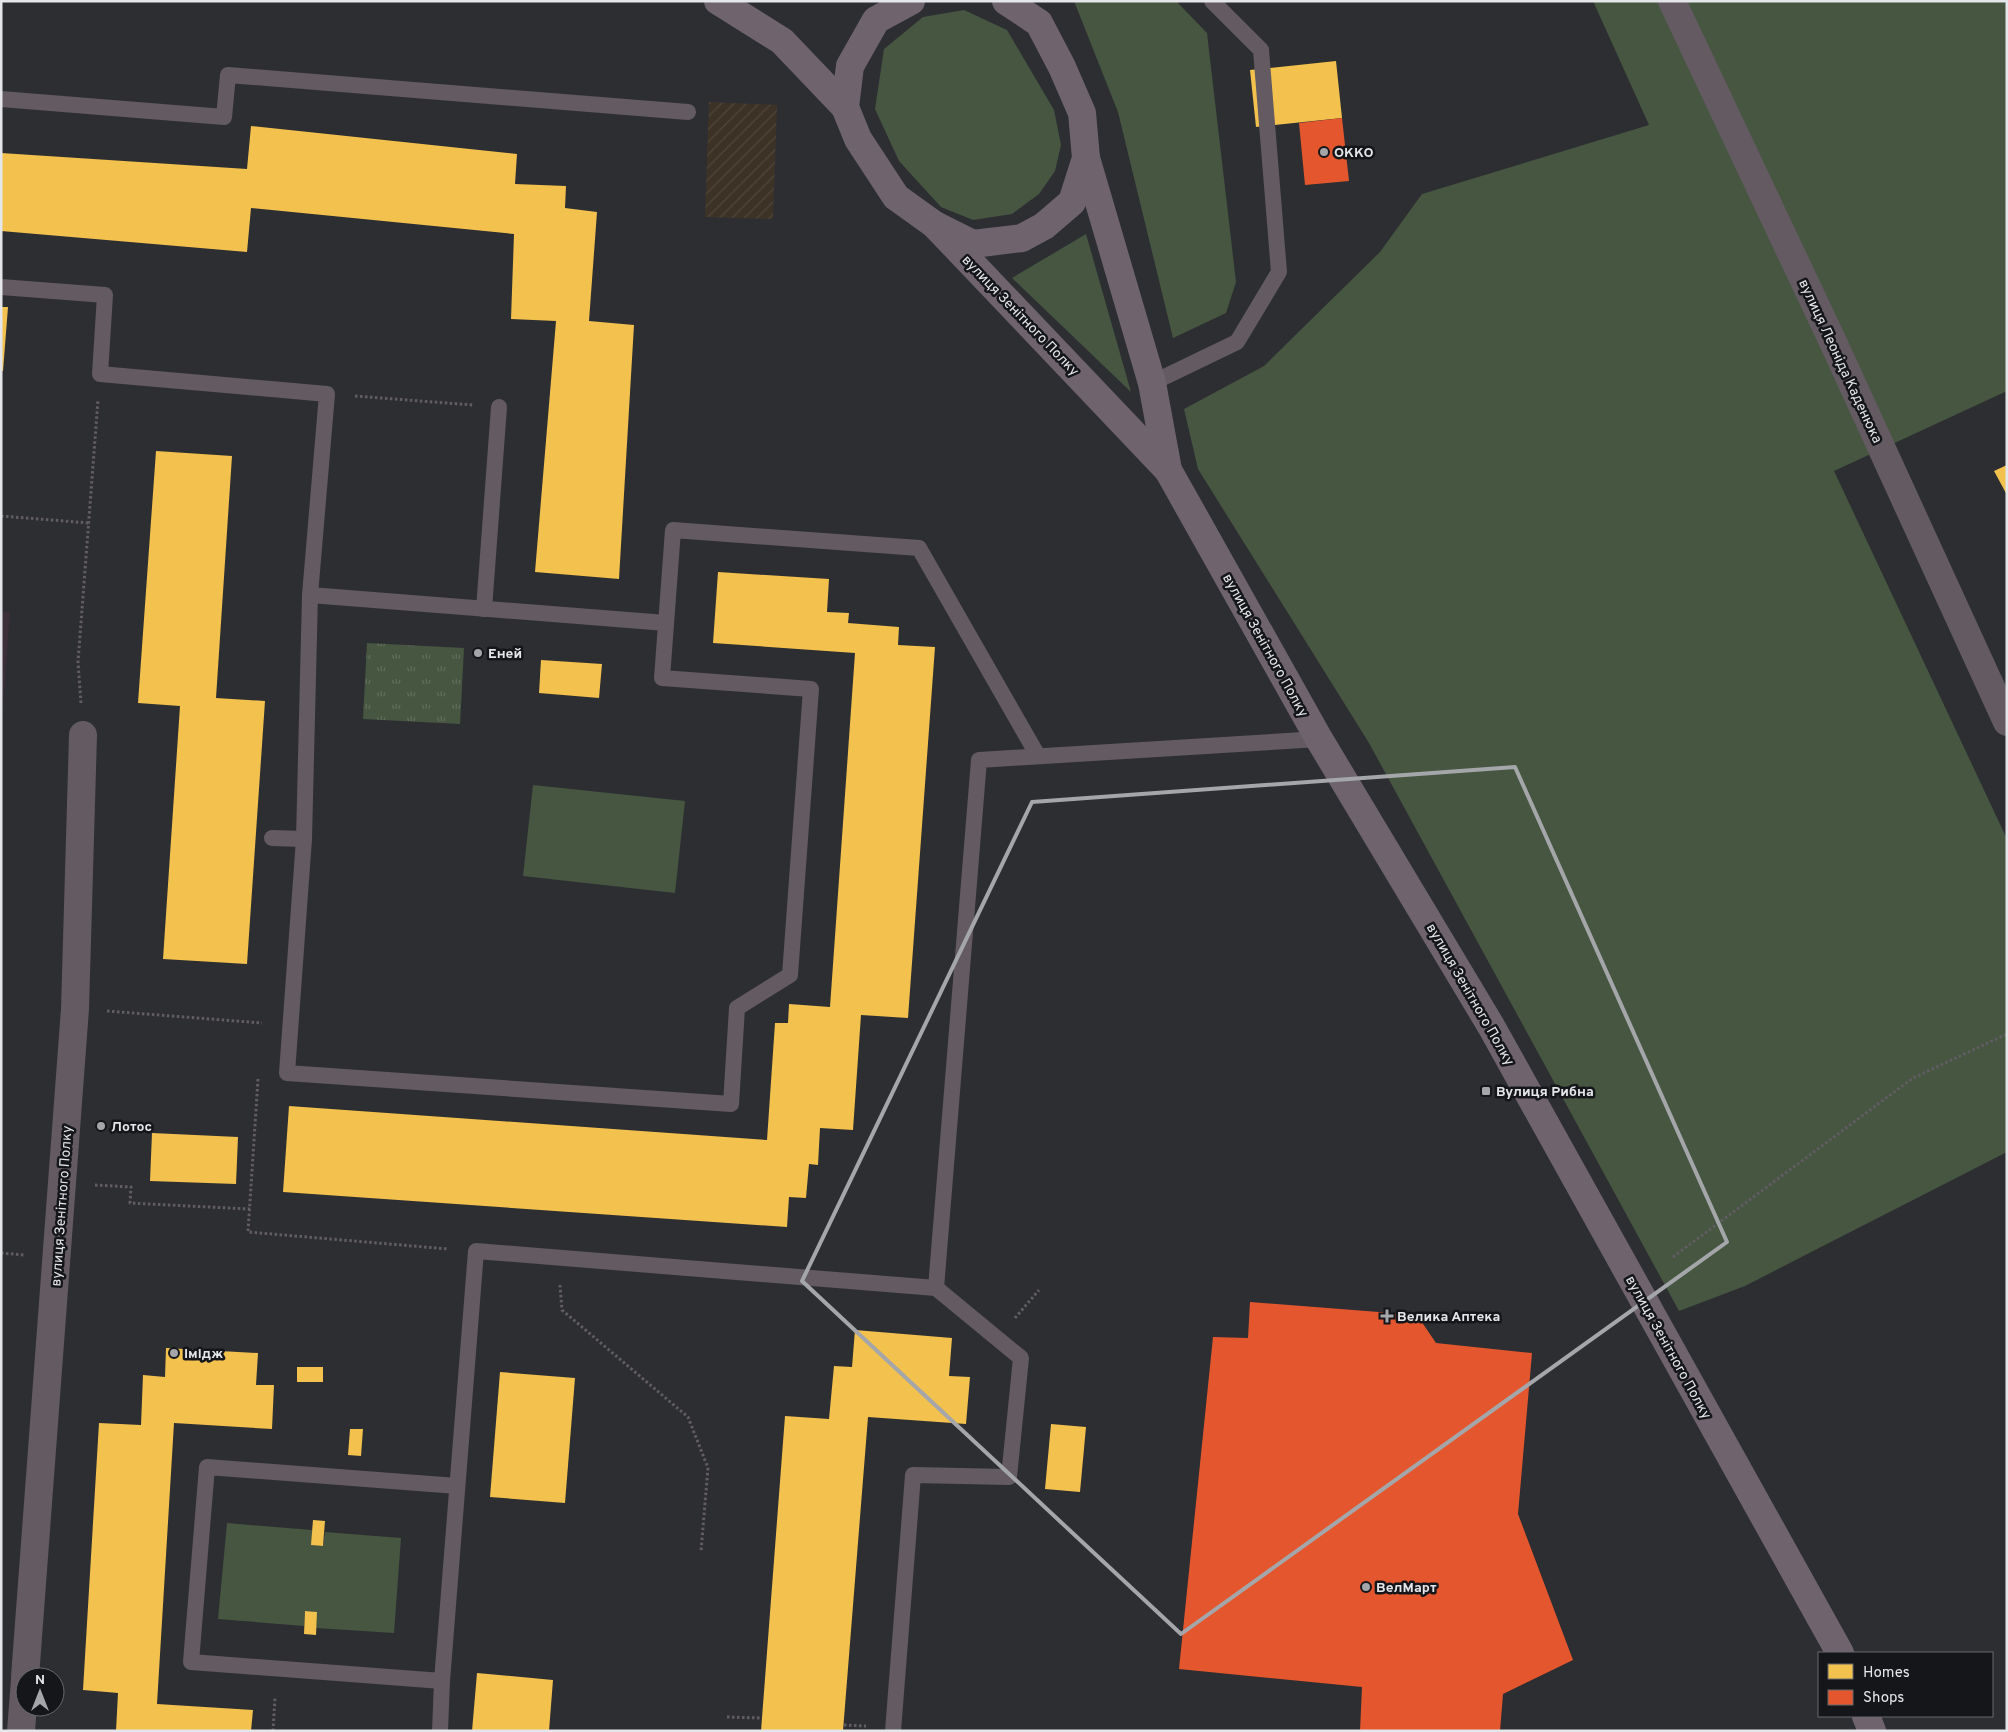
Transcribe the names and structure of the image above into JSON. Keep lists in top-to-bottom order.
{
  "streets": {
    "street": ["вулиця Зенітного Полку", "вулиця Леоніда Каденюка"]
  },
  "places": {
    "other": [
      "ОККО",
      "Еней",
      "Лотос",
      "Імідж",
      "ВелМарт"
    ],
    "transit": ["Вулиця Рибна"],
    "health": ["Велика Аптека"]
  },
  "legend": ["Homes", "Shops"],
  "north": "top"
}
